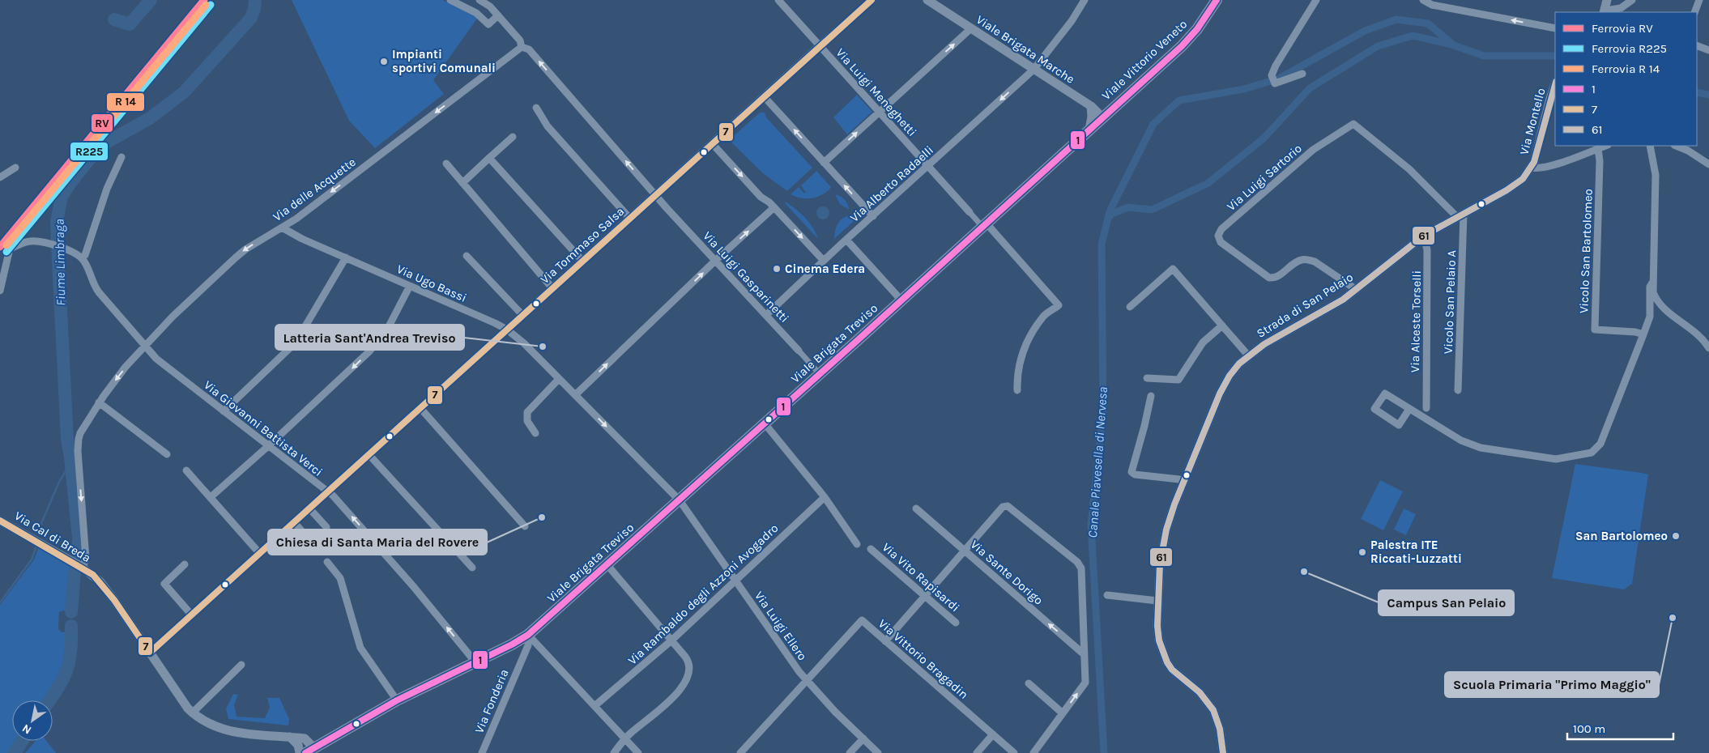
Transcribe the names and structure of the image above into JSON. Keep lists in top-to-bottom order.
{
  "streets": {
    "main road": ["Viale Vittorio Veneto", "Viale Brigata Treviso"],
    "street": [
      "Viale Brigata Marche",
      "Via Luigi Meneghetti",
      "Via Montello",
      "Via Luigi Sartorio",
      "Via Alberto Radaelli",
      "Via delle Acquette",
      "Via Tommaso Salsa",
      "Vicolo San Bartolomeo",
      "Via Luigi Gasparinetti",
      "Via Ugo Bassi",
      "Vicolo San Pelaio A",
      "Strada di San Pelaio",
      "Via Alceste Torselli",
      "Via Giovanni Battista Verci",
      "Via Cal di Breda",
      "Via Sante Dorigo",
      "Via Vito Rapisardi",
      "Via Rambaldo degli Azzoni Avogadro",
      "Via Luigi Ellero",
      "Via Vittorio Bragadin",
      "Via Fonderia"
    ]
  },
  "crossings": [
    ["Viale Brigata Marche", "Viale Vittorio Veneto"],
    ["Viale Brigata Marche", "Via Alberto Radaelli"],
    ["Viale Brigata Marche", "Viale Brigata Treviso"],
    ["Viale Vittorio Veneto", "Viale Brigata Treviso"],
    ["Via Luigi Meneghetti", "Via Alberto Radaelli"],
    ["Via Luigi Meneghetti", "Via Tommaso Salsa"],
    ["Via Luigi Meneghetti", "Viale Brigata Treviso"],
    ["Via Montello", "Strada di San Pelaio"],
    ["Via Luigi Sartorio", "Vicolo San Pelaio A"],
    ["Via Luigi Sartorio", "Strada di San Pelaio"],
    ["Via Alberto Radaelli", "Via Luigi Gasparinetti"],
    ["Via delle Acquette", "Via Ugo Bassi"],
    ["Via delle Acquette", "Via Giovanni Battista Verci"],
    ["Via delle Acquette", "Via Cal di Breda"],
    ["Via Tommaso Salsa", "Via Luigi Gasparinetti"],
    ["Via Tommaso Salsa", "Via Ugo Bassi"],
    ["Via Tommaso Salsa", "Via Giovanni Battista Verci"],
    ["Via Tommaso Salsa", "Via Cal di Breda"],
    ["Via Luigi Gasparinetti", "Viale Brigata Treviso"],
    ["Via Ugo Bassi", "Viale Brigata Treviso"],
    ["Via Ugo Bassi", "Via Luigi Ellero"],
    ["Vicolo San Pelaio A", "Strada di San Pelaio"],
    ["Strada di San Pelaio", "Via Alceste Torselli"],
    ["Viale Brigata Treviso", "Via Giovanni Battista Verci"],
    ["Viale Brigata Treviso", "Via Cal di Breda"],
    ["Viale Brigata Treviso", "Via Luigi Ellero"],
    ["Viale Brigata Treviso", "Via Fonderia"],
    ["Via Rambaldo degli Azzoni Avogadro", "Via Luigi Ellero"],
    ["Via Luigi Ellero", "Via Vittorio Bragadin"]
  ],
  "one_way": ["Via delle Acquette", "Via Sante Dorigo"],
  "water": ["Fiume Limbraga", "Canale Piavesella di Nervesa"],
  "places": [
    "Impianti sportivi Comunali",
    "Cinema Edera",
    "Latteria Sant'Andrea Treviso",
    "Chiesa di Santa Maria del Rovere",
    "San Bartolomeo",
    "Palestra ITE Riccati-Luzzatti",
    "Campus San Pelaio",
    "Scuola Primaria \"Primo Maggio\""
  ],
  "lines": [
    "rail line RV",
    "transit line 1",
    "transit line 7",
    "rail line R225",
    "transit line 61"
  ],
  "legend": [
    "Ferrovia RV",
    "Ferrovia R225",
    "Ferrovia R 14",
    "1",
    "7",
    "61"
  ],
  "scale_bar": "100 m",
  "north": "bottom left"
}
